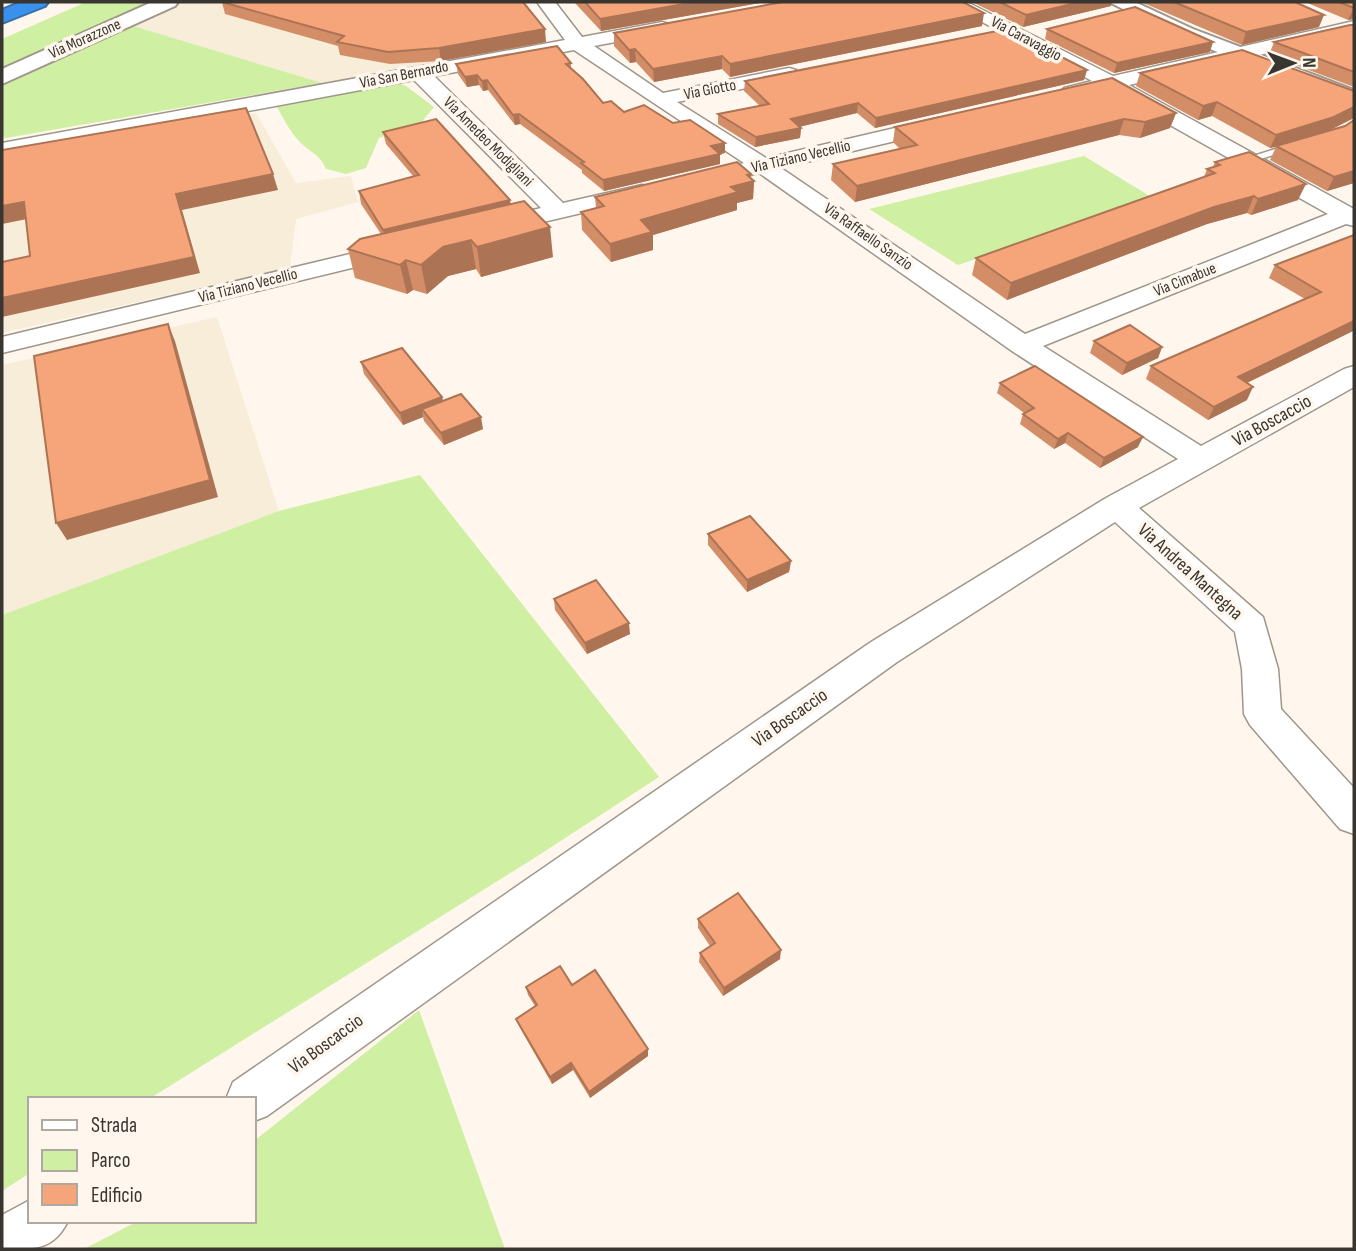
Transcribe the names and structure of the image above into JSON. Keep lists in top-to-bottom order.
{
  "streets": {
    "street": [
      "Via Morazzone",
      "Via Caravaggio",
      "Via San Bernardo",
      "Via Giotto",
      "Via Amedeo Modigliani",
      "Via Tiziano Vecellio",
      "Via Raffaello Sanzio",
      "Via Cimabue",
      "Via Boscaccio",
      "Via Andrea Mantegna"
    ]
  },
  "crossings": [
    ["Via Caravaggio", "Via Cimabue"],
    ["Via San Bernardo", "Via Amedeo Modigliani"],
    ["Via San Bernardo", "Via Raffaello Sanzio"],
    ["Via Giotto", "Via Raffaello Sanzio"],
    ["Via Amedeo Modigliani", "Via Tiziano Vecellio"],
    ["Via Tiziano Vecellio", "Via Raffaello Sanzio"],
    ["Via Raffaello Sanzio", "Via Cimabue"],
    ["Via Raffaello Sanzio", "Via Boscaccio"],
    ["Via Boscaccio", "Via Andrea Mantegna"]
  ],
  "legend": ["Strada", "Parco", "Edificio"],
  "north": "right"
}
